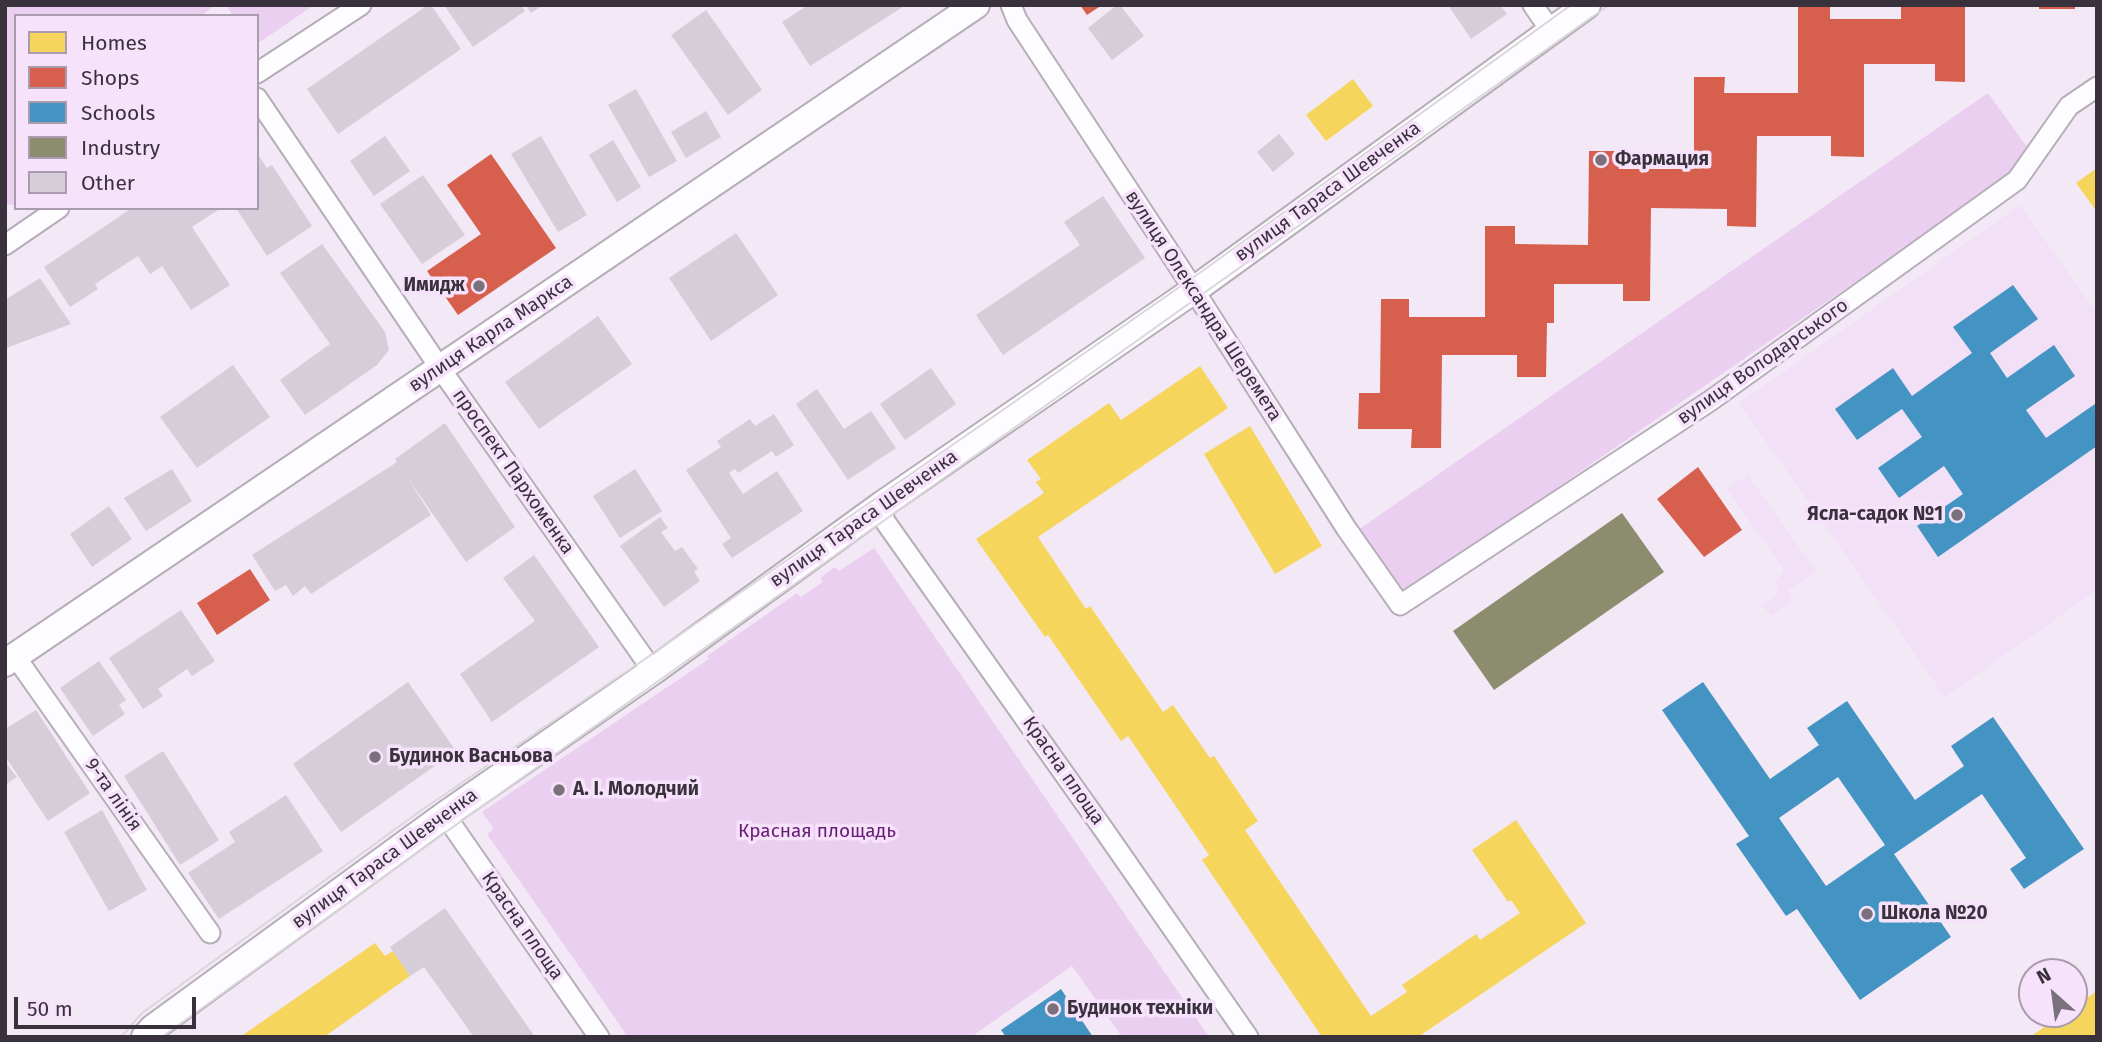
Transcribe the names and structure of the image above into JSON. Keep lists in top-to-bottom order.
{
  "streets": {
    "main road": ["вулиця Тараса Шевченка", "вулиця Карла Маркса"],
    "street": [
      "вулиця Олександра Шеремета",
      "вулиця Володарського",
      "проспект Пархоменка",
      "Красна площа",
      "9-та лінія"
    ]
  },
  "crossings": [
    ["вулиця Тараса Шевченка", "вулиця Олександра Шеремета"],
    ["вулиця Тараса Шевченка", "проспект Пархоменка"],
    ["вулиця Тараса Шевченка", "Красна площа"],
    ["вулиця Олександра Шеремета", "вулиця Володарського"],
    ["вулиця Карла Маркса", "проспект Пархоменка"],
    ["вулиця Карла Маркса", "9-та лінія"]
  ],
  "parks": ["Красная площадь"],
  "places": [
    "Фармация",
    "Имидж",
    "Ясла-садок №1",
    "Будинок Васньова",
    "А. І. Молодчий",
    "Школа №20",
    "Будинок техніки"
  ],
  "legend": [
    "Homes",
    "Shops",
    "Schools",
    "Industry",
    "Other"
  ],
  "scale_bar": "50 m",
  "north": "top left"
}
